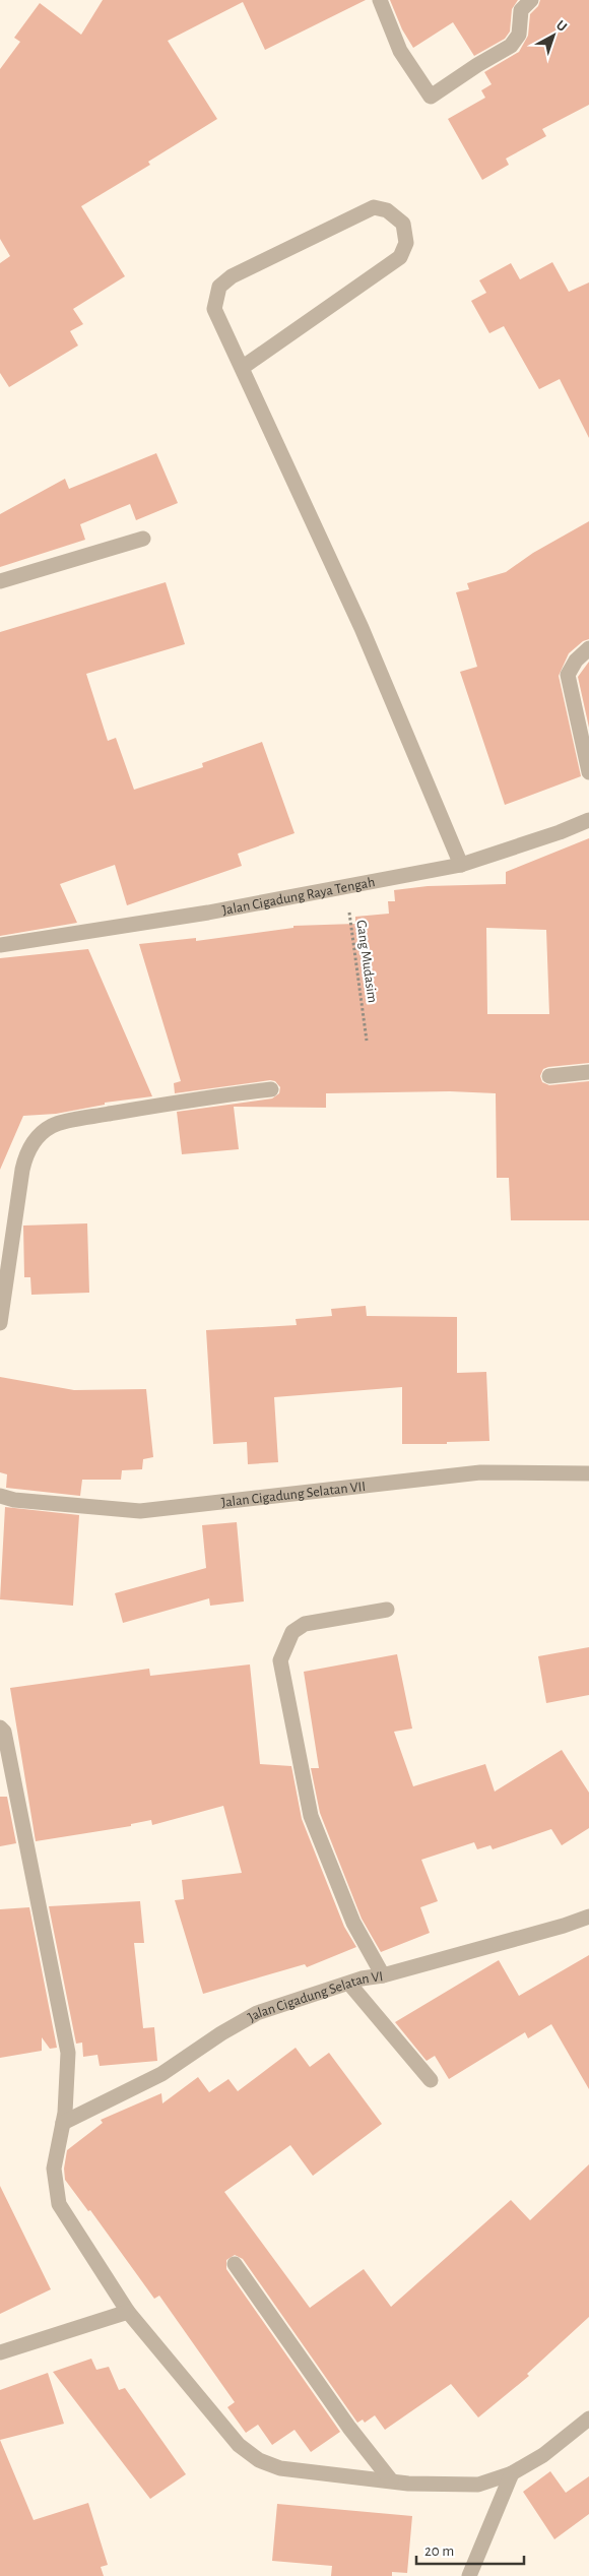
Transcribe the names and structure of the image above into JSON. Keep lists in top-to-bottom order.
{
  "streets": {
    "street": ["Jalan Cigadung Raya Tengah", "Jalan Cigadung Selatan VII", "Jalan Cigadung Selatan VI"],
    "path": ["Gang Mudasim"]
  },
  "crossings": [
    ["Jalan Cigadung Raya Tengah", "Gang Mudasim"]
  ],
  "scale_bar": "20 m",
  "north": "top right"
}
